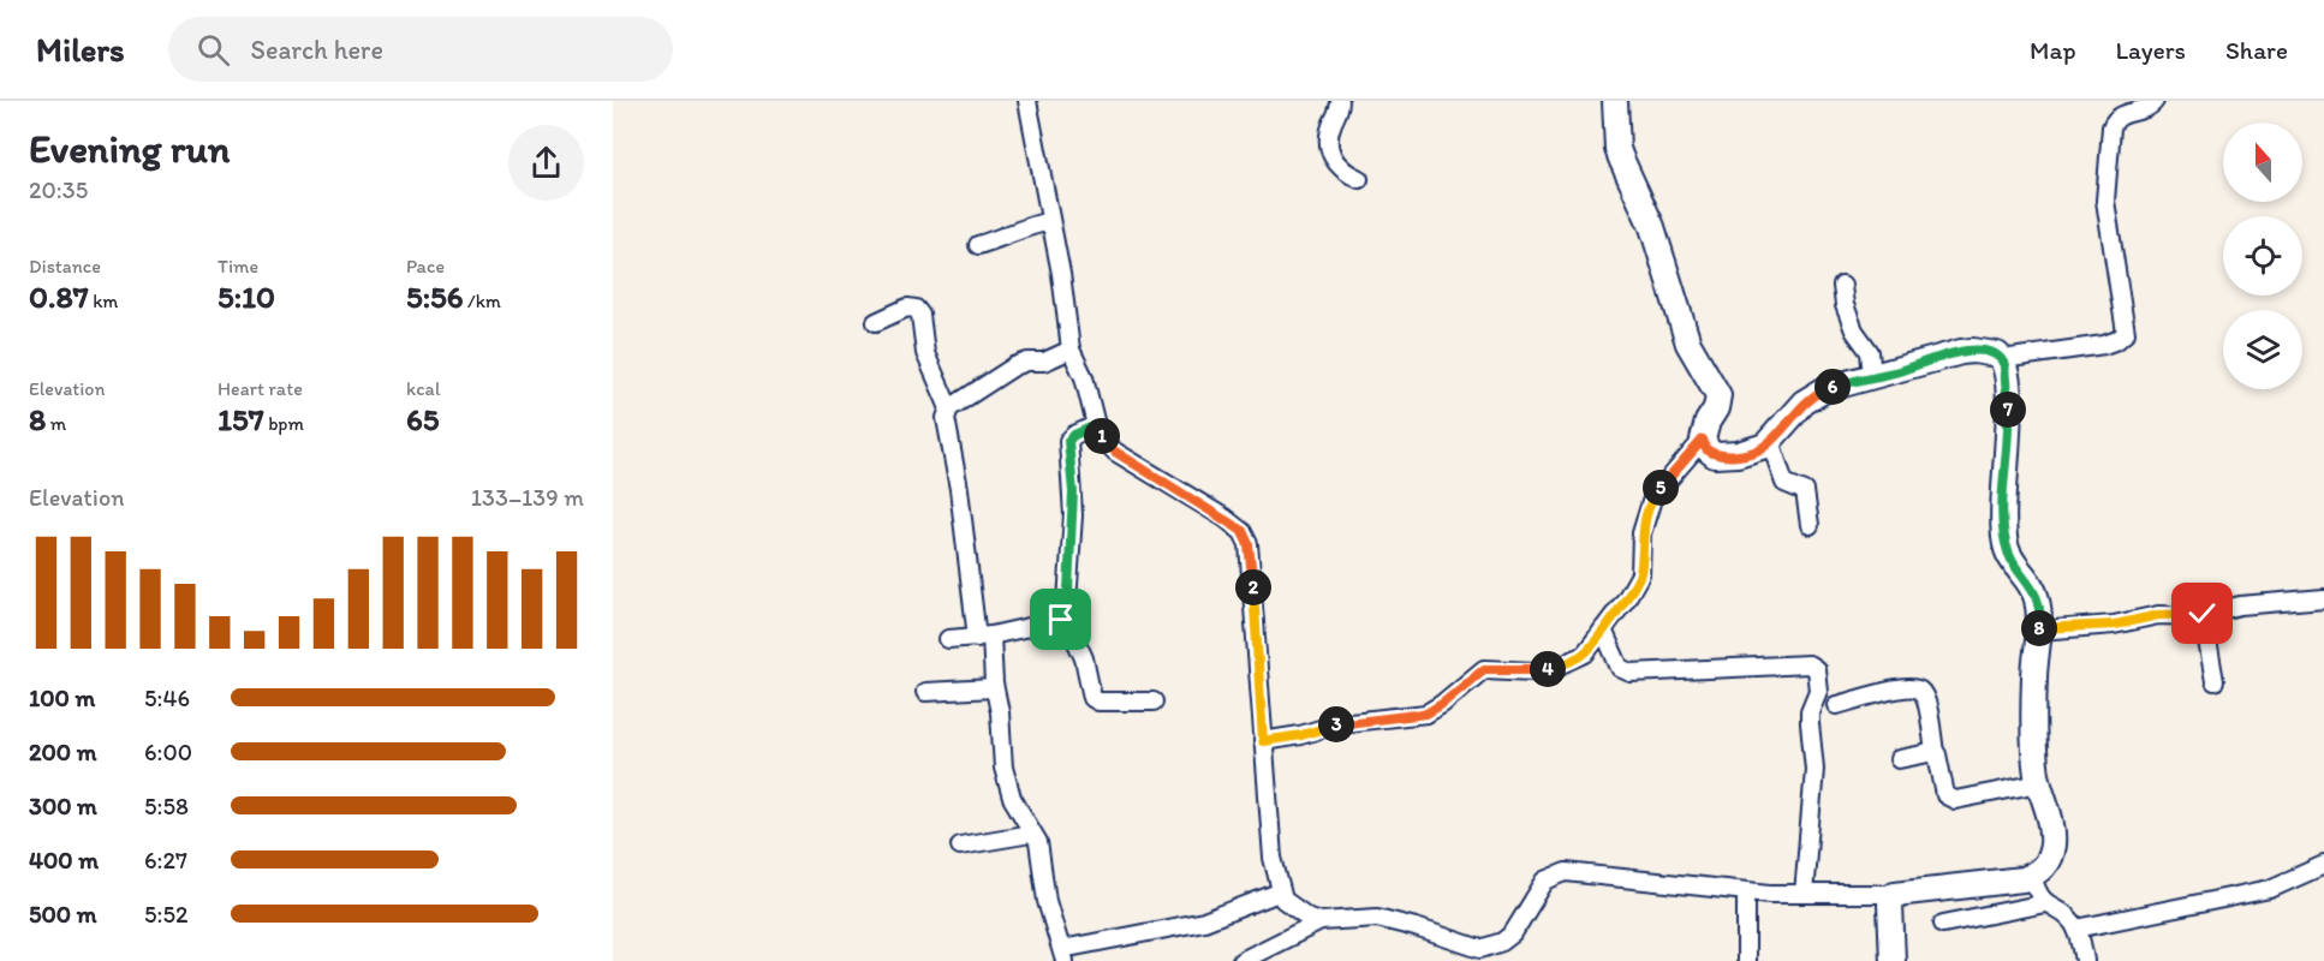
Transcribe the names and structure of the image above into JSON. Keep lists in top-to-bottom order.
{
  "north": "top",
  "page": {
    "header": "Milers",
    "search": "Search here",
    "nav": ["Map", "Layers", "Share"],
    "heading": ["Evening run", "20:35"],
    "stats": [
      ["Distance", "0.87 km"],
      ["Time", "5:10"],
      ["Pace", "5:56 /km"],
      ["Elevation", "8 m"],
      ["Heart rate", "157 bpm"],
      ["kcal", "65"]
    ],
    "pins": [
      "6",
      "7",
      "1",
      "5",
      "2",
      "8",
      "4",
      "3"
    ],
    "chart": ["Elevation", "133–139 m"],
    "list": [
      {
        "name": "100 m",
        "note": "5:46"
      },
      {
        "name": "200 m",
        "note": "6:00"
      },
      {
        "name": "300 m",
        "note": "5:58"
      },
      {
        "name": "400 m",
        "note": "6:27"
      },
      {
        "name": "500 m",
        "note": "5:52"
      }
    ]
  }
}
